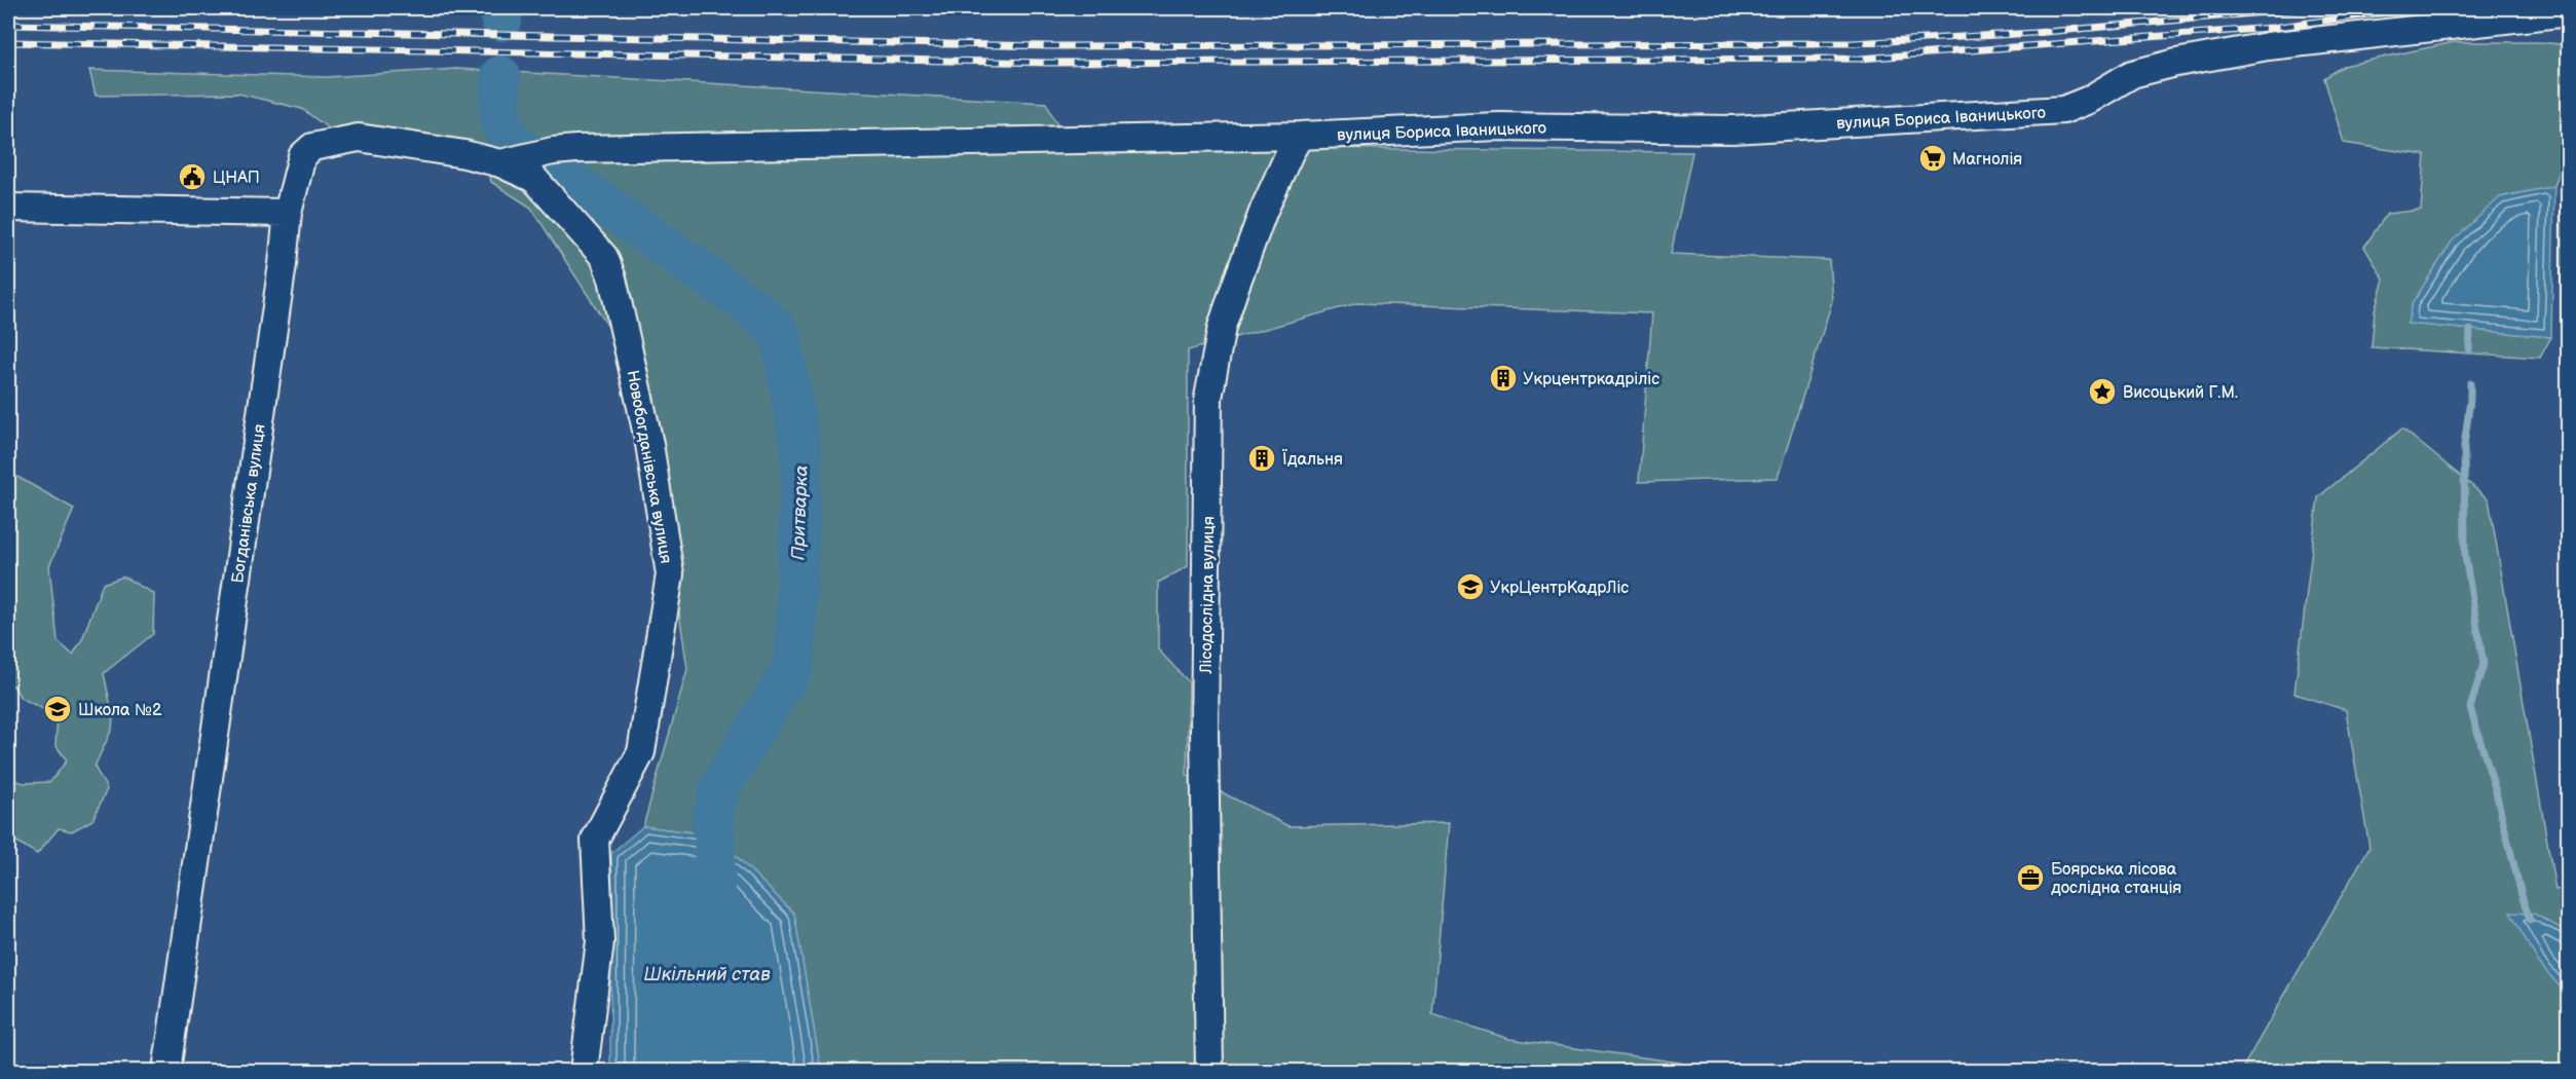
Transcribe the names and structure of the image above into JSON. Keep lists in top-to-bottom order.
{
  "streets": {
    "street": [
      "вулиця Бориса Іваницького",
      "Новобогданівська вулиця",
      "Богданівська вулиця",
      "Лісодослідна вулиця"
    ]
  },
  "crossings": [
    ["вулиця Бориса Іваницького", "Новобогданівська вулиця"],
    ["вулиця Бориса Іваницького", "Лісодослідна вулиця"],
    ["Новобогданівська вулиця", "Богданівська вулиця"]
  ],
  "water": ["Притварка", "Шкільний став"],
  "places": {
    "supermarket": ["Магнолія"],
    "public building": ["ЦНАП"],
    "building": ["Укрцентркадріліс", "Їдальня"],
    "place": ["Висоцький Г.М."],
    "school or university": ["УкрЦентрКадрЛіс", "Школа №2"],
    "office": ["Боярська лісова дослідна станція"]
  }
}
